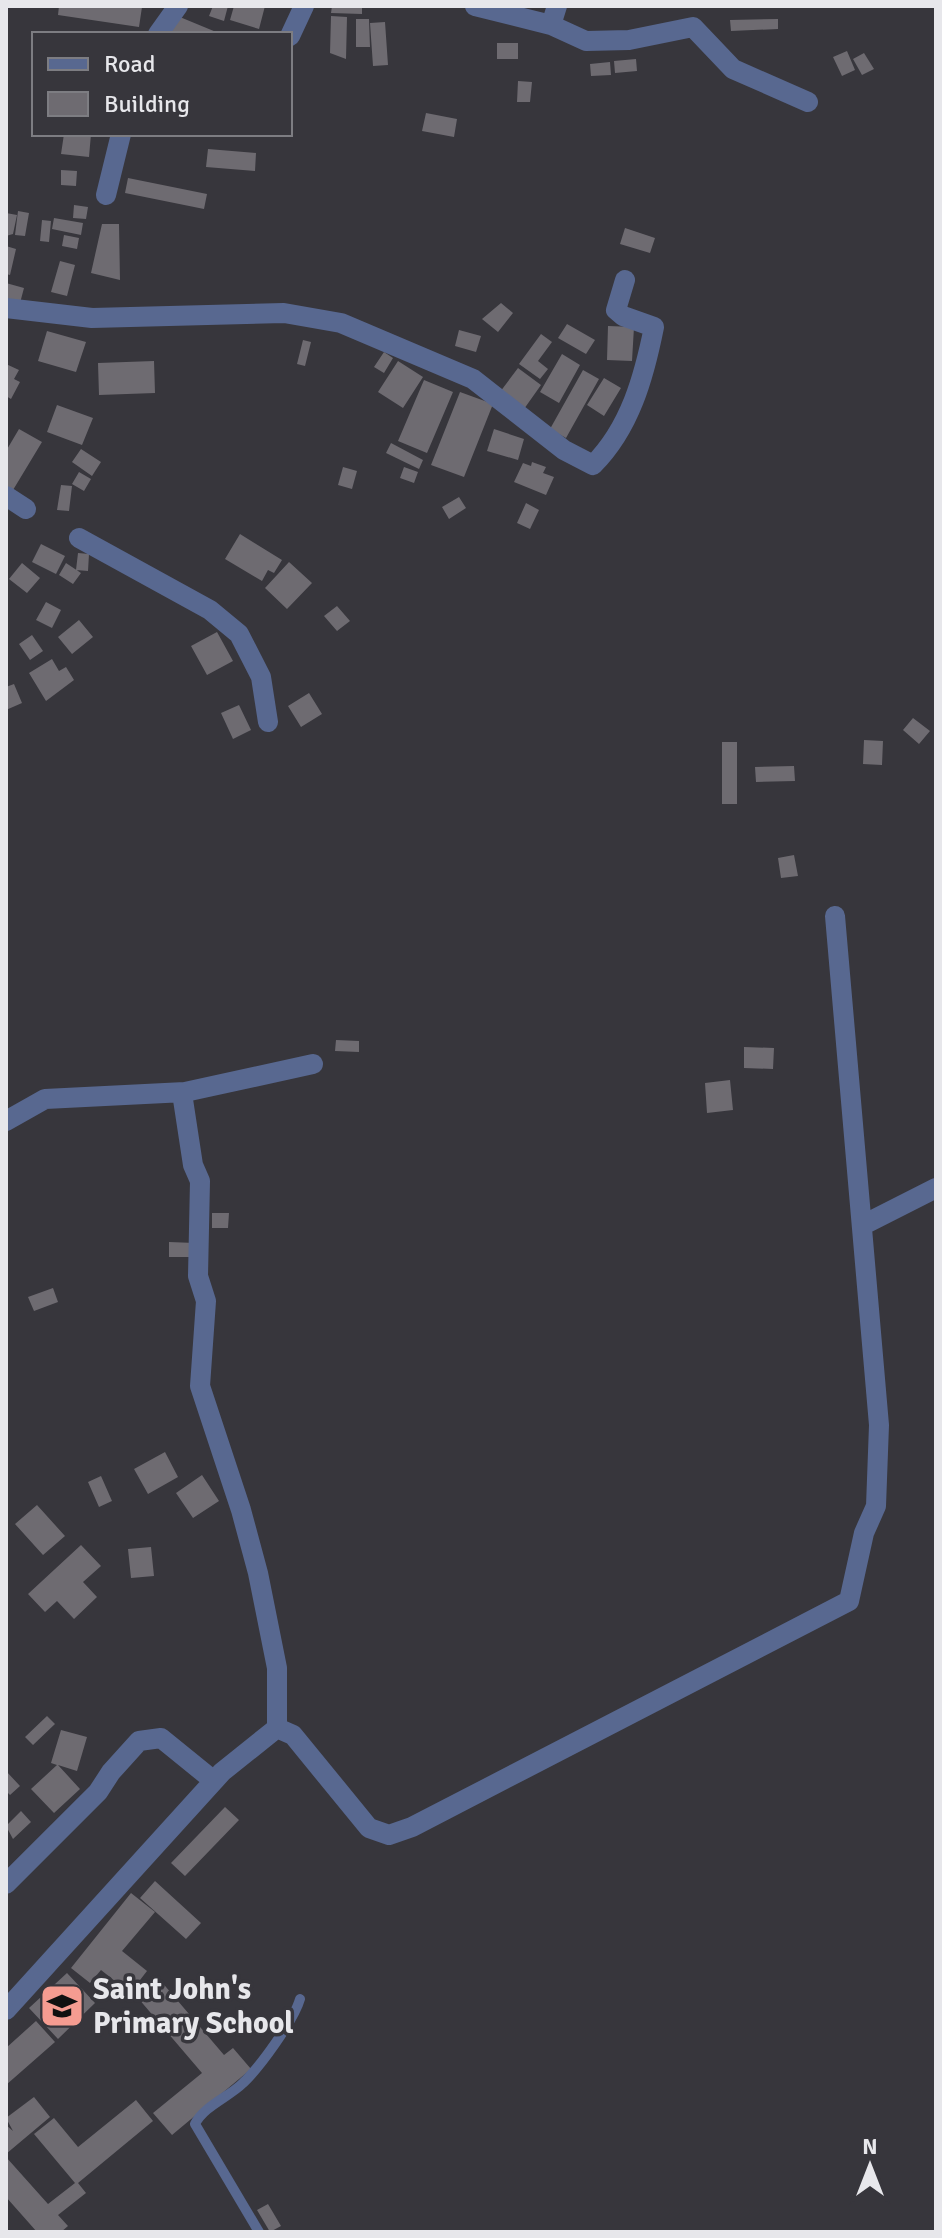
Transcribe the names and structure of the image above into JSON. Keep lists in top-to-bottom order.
{
  "places": {
    "school or university": ["Saint John's Primary School"]
  },
  "legend": ["Road", "Building"],
  "north": "top"
}
